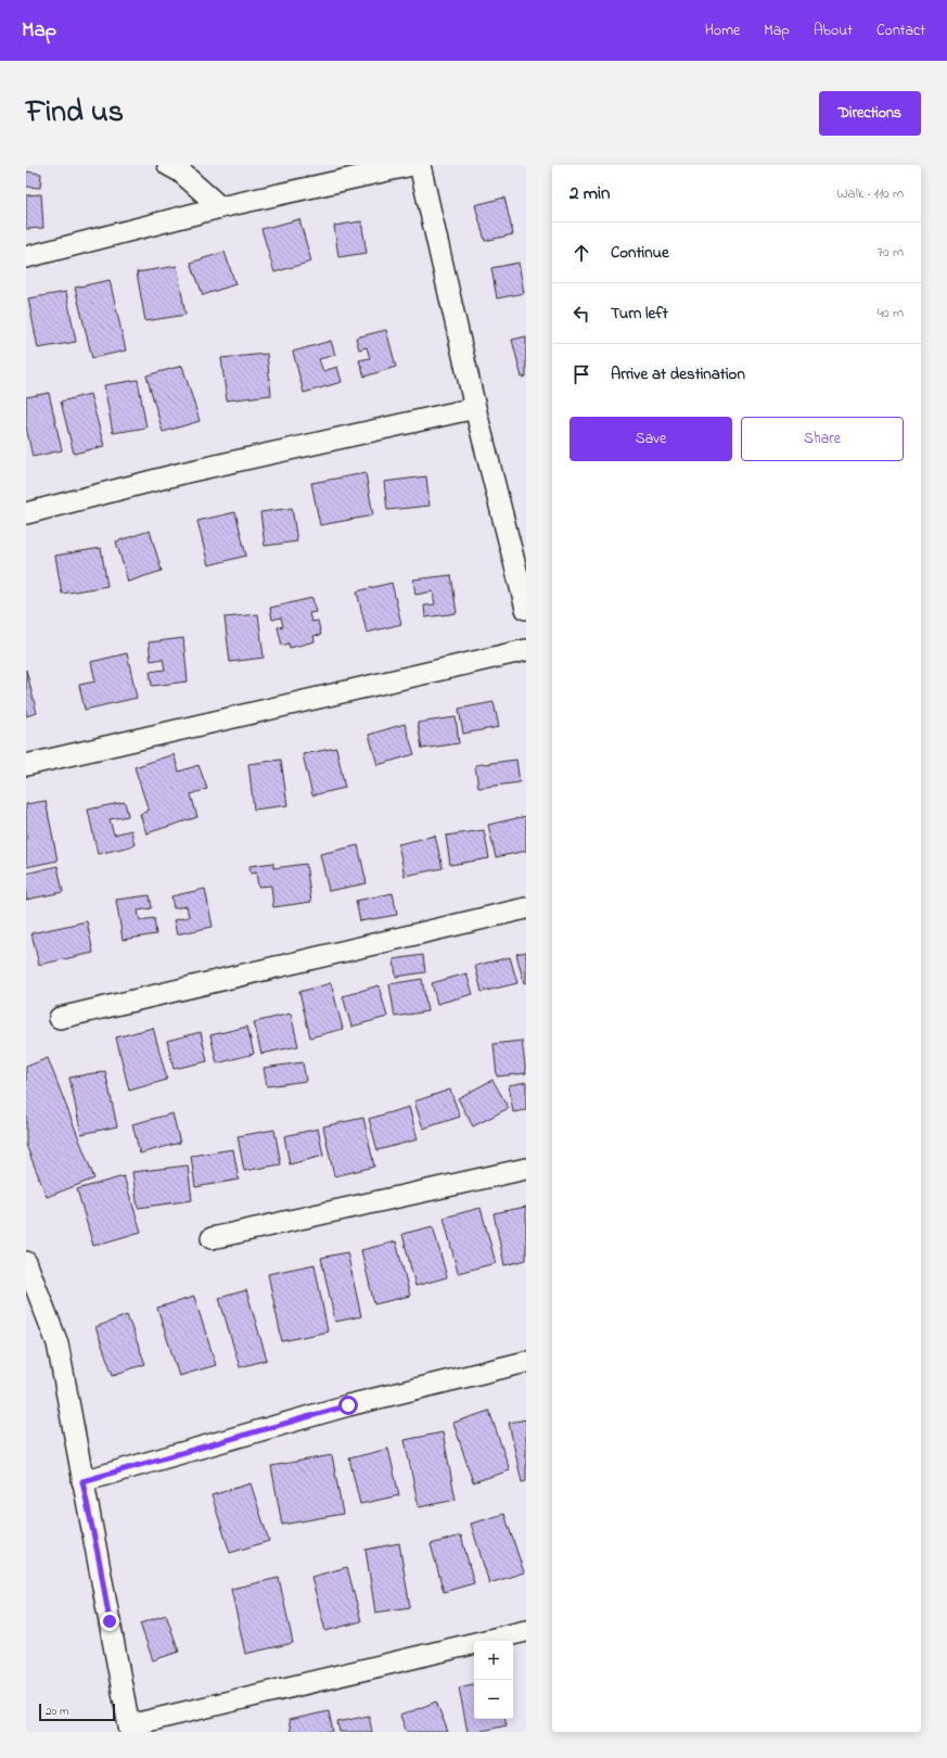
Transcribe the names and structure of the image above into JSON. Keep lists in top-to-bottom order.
{
  "scale_bar": "20 m",
  "page": {
    "header": "Map",
    "nav": [
      "Home",
      "Map",
      "About",
      "Contact"
    ],
    "title": "Find us",
    "buttons": [
      "Directions",
      ["Save", "Share"]
    ],
    "heading": ["2 min", "Walk · 110 m"],
    "list": [
      ["Continue", "70 m"],
      ["Turn left", "40 m"],
      "Arrive at destination"
    ],
    "map_buttons": ["+", "−"],
    "scale": "20 m"
  }
}
